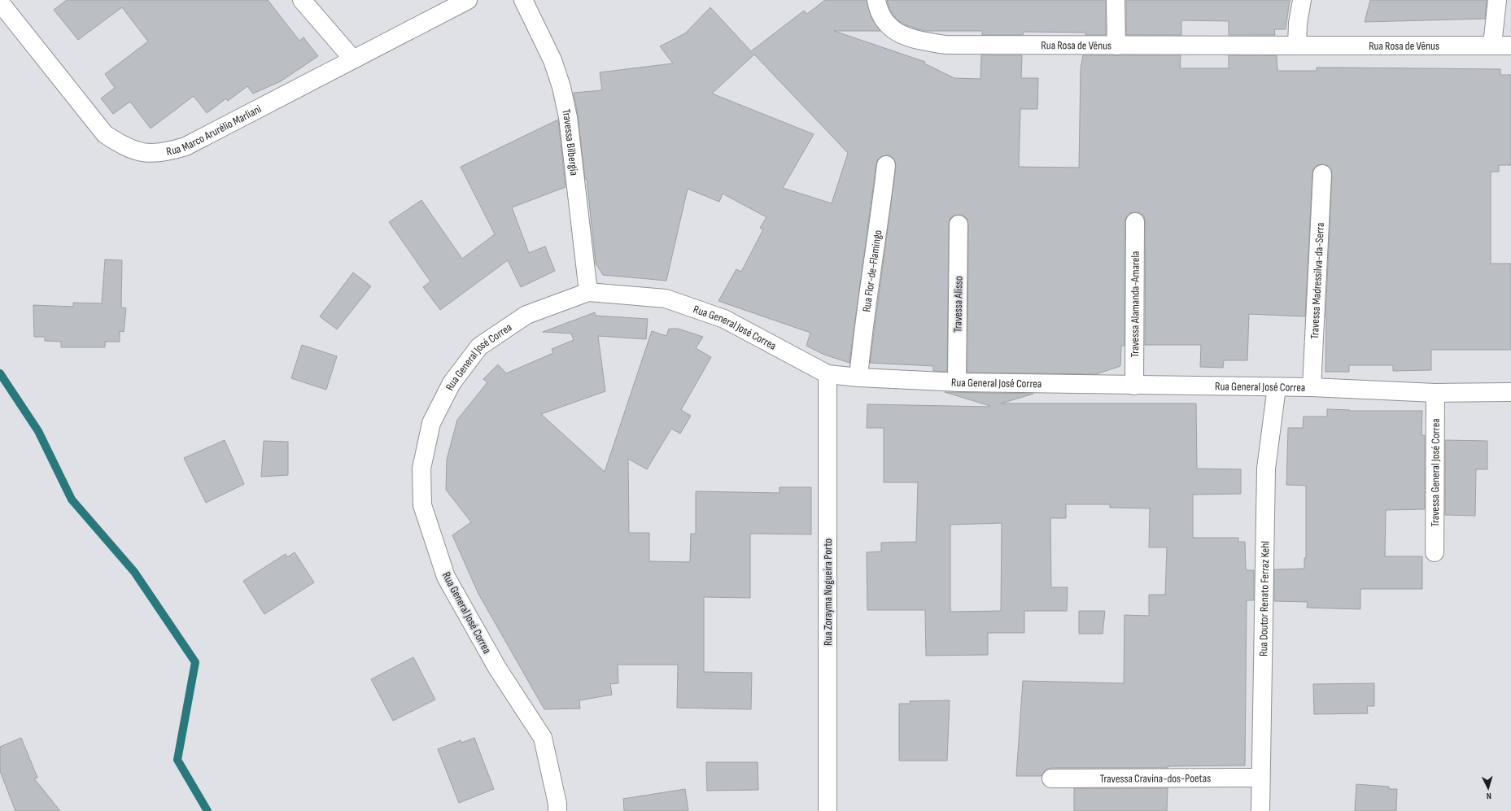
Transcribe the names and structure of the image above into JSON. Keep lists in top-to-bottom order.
{
  "streets": {
    "street": [
      "Rua Rosa de Vênus",
      "Rua Marco Arurélio Marliani",
      "Travessa Bilbergia",
      "Rua Flor-de-Flamingo",
      "Travessa Madressilva-da-Serra",
      "Travessa Alisso",
      "Travessa Alamanda-Amarela",
      "Rua General José Correa",
      "Travessa General José Correa",
      "Rua Zorayma Nogueira Porto",
      "Rua Doutor Renato Ferraz Kehl",
      "Travessa Cravina-dos-Poetas"
    ]
  },
  "crossings": [
    ["Travessa Bilbergia", "Rua General José Correa"],
    ["Rua Flor-de-Flamingo", "Rua General José Correa"],
    ["Travessa Madressilva-da-Serra", "Rua General José Correa"],
    ["Travessa Alisso", "Rua General José Correa"],
    ["Travessa Alamanda-Amarela", "Rua General José Correa"],
    ["Rua General José Correa", "Travessa General José Correa"],
    ["Rua General José Correa", "Rua Zorayma Nogueira Porto"],
    ["Rua General José Correa", "Rua Doutor Renato Ferraz Kehl"],
    ["Rua Doutor Renato Ferraz Kehl", "Travessa Cravina-dos-Poetas"]
  ],
  "north": "bottom"
}
